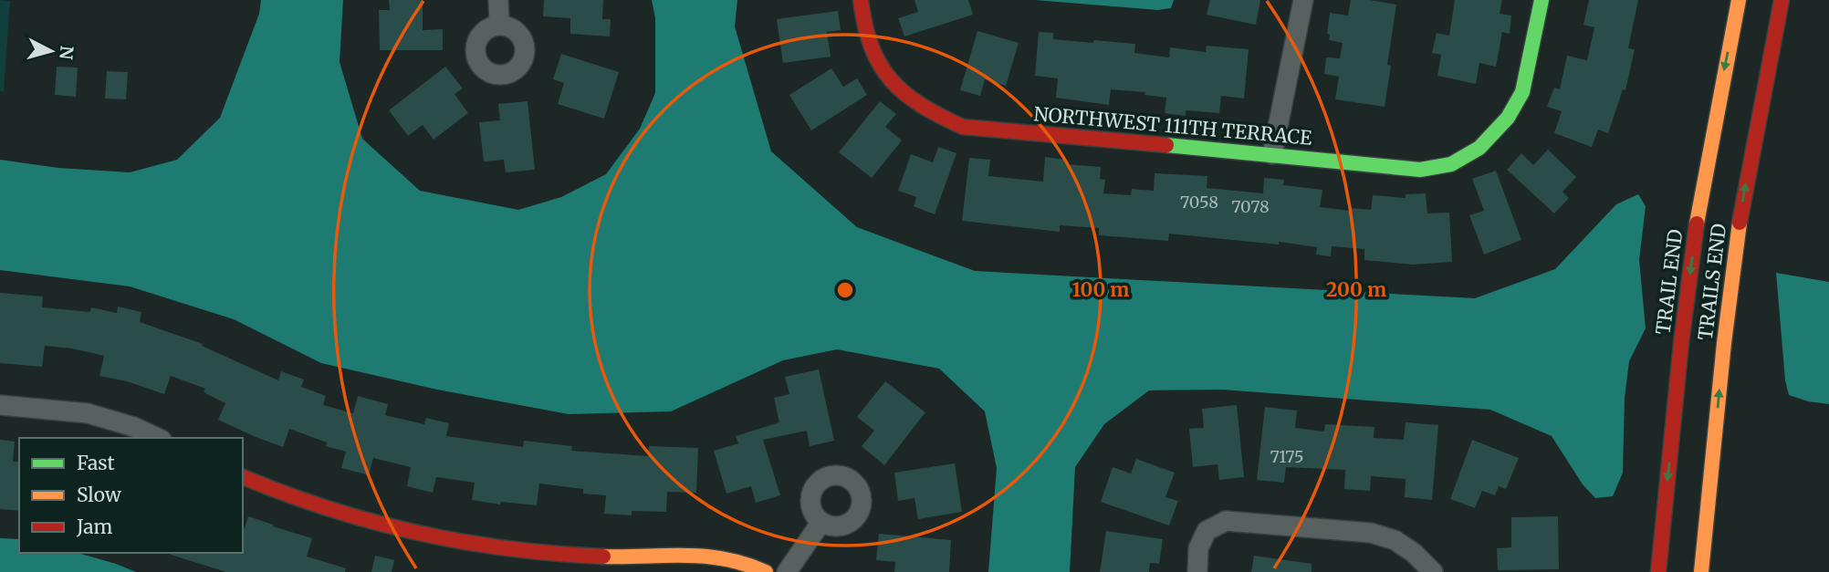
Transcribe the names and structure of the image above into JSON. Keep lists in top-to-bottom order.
{
  "streets": {
    "street": ["NORTHWEST 111TH TERRACE", "TRAIL END", "TRAILS END"]
  },
  "one_way": ["TRAIL END", "TRAILS END"],
  "house_numbers": ["7058", "7078", "7175"],
  "legend": ["Fast", "Slow", "Jam"],
  "north": "right",
  "rings": ["100 m", "200 m"]
}
